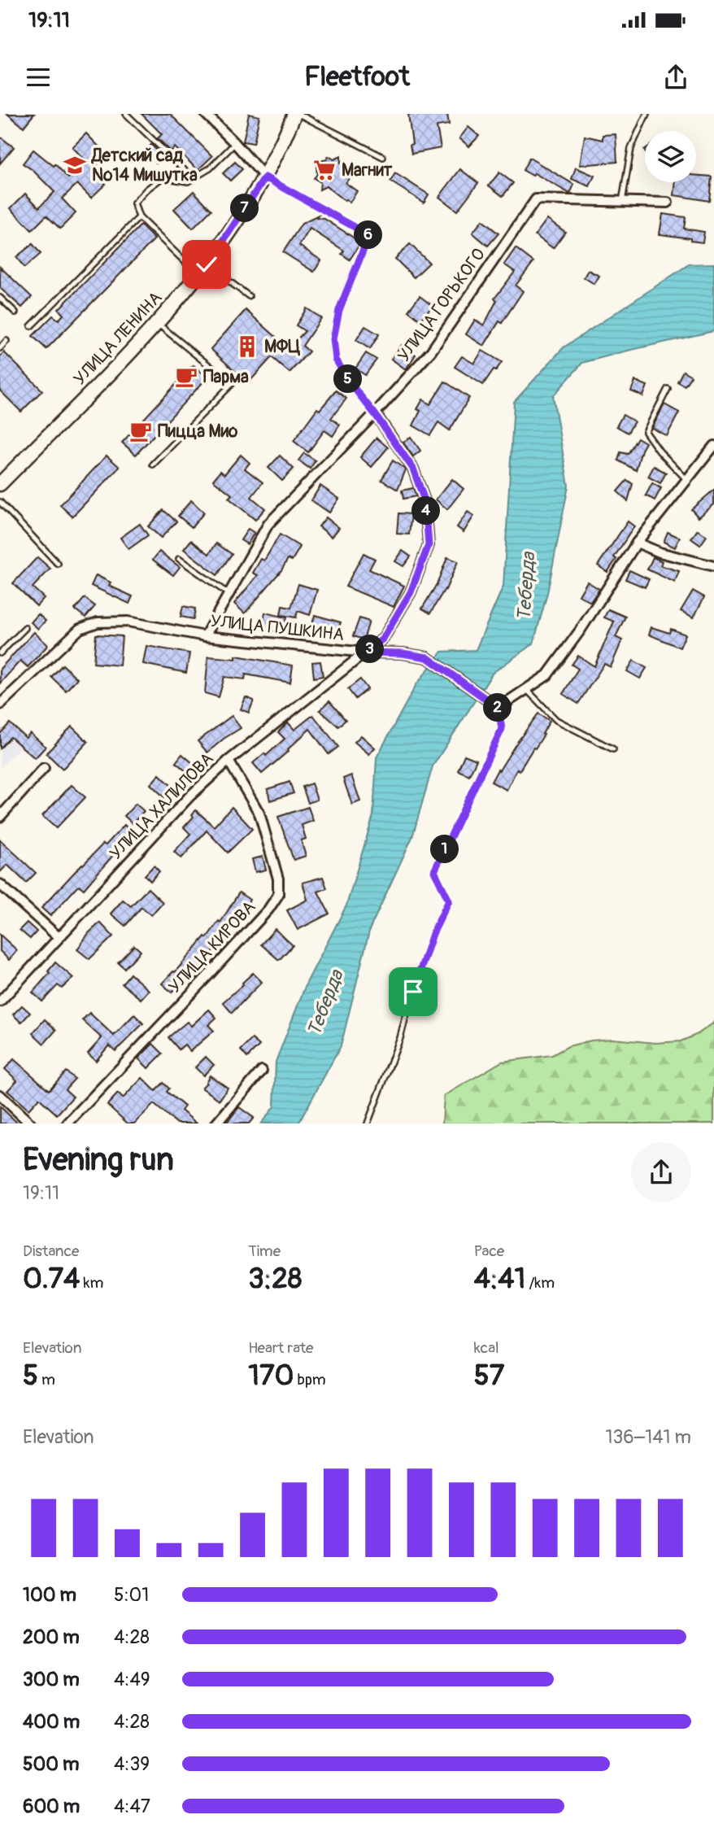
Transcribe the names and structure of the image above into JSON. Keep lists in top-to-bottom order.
{
  "streets": {
    "main road": ["УЛИЦА ЛЕНИНА"],
    "street": [
      "УЛИЦА ГОРЬКОГО",
      "УЛИЦА ПУШКИНА",
      "УЛИЦА ХАЛИЛОВА",
      "УЛИЦА КИРОВА"
    ]
  },
  "crossings": [
    ["УЛИЦА ГОРЬКОГО", "УЛИЦА ПУШКИНА"],
    ["УЛИЦА ГОРЬКОГО", "УЛИЦА ХАЛИЛОВА"],
    ["УЛИЦА ПУШКИНА", "УЛИЦА ХАЛИЛОВА"],
    ["УЛИЦА ХАЛИЛОВА", "УЛИЦА КИРОВА"]
  ],
  "water": ["Теберда"],
  "places": {
    "school or university": ["Детский сад №14 Мишутка"],
    "supermarket": ["Магнит"],
    "building": ["МФЦ"],
    "cafe": ["Парма", "Пицца Мио"]
  },
  "page": {
    "status": "19:11",
    "header": "Fleetfoot",
    "pins": [
      "7",
      "6",
      "5",
      "4",
      "3",
      "2",
      "1"
    ],
    "heading": ["Evening run", "19:11"],
    "stats": [
      ["Distance", "0.74 km"],
      ["Time", "3:28"],
      ["Pace", "4:41 /km"],
      ["Elevation", "5 m"],
      ["Heart rate", "170 bpm"],
      ["kcal", "57"]
    ],
    "chart": ["Elevation", "136–141 m"],
    "list": [
      {
        "name": "100 m",
        "note": "5:01"
      },
      {
        "name": "200 m",
        "note": "4:28"
      },
      {
        "name": "300 m",
        "note": "4:49"
      },
      {
        "name": "400 m",
        "note": "4:28"
      },
      {
        "name": "500 m",
        "note": "4:39"
      },
      {
        "name": "600 m",
        "note": "4:47"
      }
    ]
  }
}
